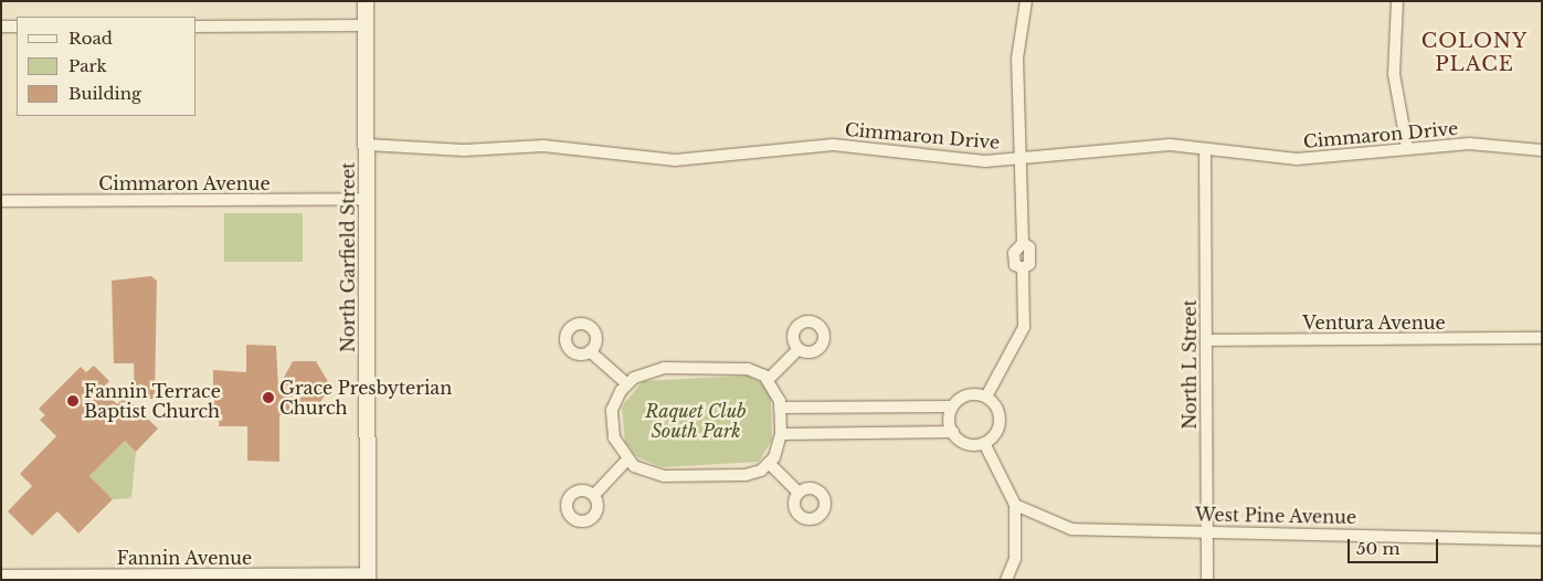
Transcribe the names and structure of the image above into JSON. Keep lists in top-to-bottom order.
{
  "streets": {
    "main road": ["North Garfield Street"],
    "street": [
      "Cimmaron Drive",
      "Cimmaron Avenue",
      "Ventura Avenue",
      "North L Street",
      "West Pine Avenue",
      "Fannin Avenue"
    ]
  },
  "crossings": [
    ["Cimmaron Drive", "North Garfield Street"],
    ["Cimmaron Drive", "North L Street"],
    ["Cimmaron Avenue", "North Garfield Street"],
    ["North Garfield Street", "Fannin Avenue"],
    ["Ventura Avenue", "North L Street"],
    ["North L Street", "West Pine Avenue"]
  ],
  "districts": ["COLONY PLACE"],
  "parks": ["Raquet Club South Park"],
  "places": ["Grace Presbyterian Church", "Fannin Terrace Baptist Church"],
  "legend": ["Road", "Park", "Building"],
  "scale_bar": "50 m"
}
